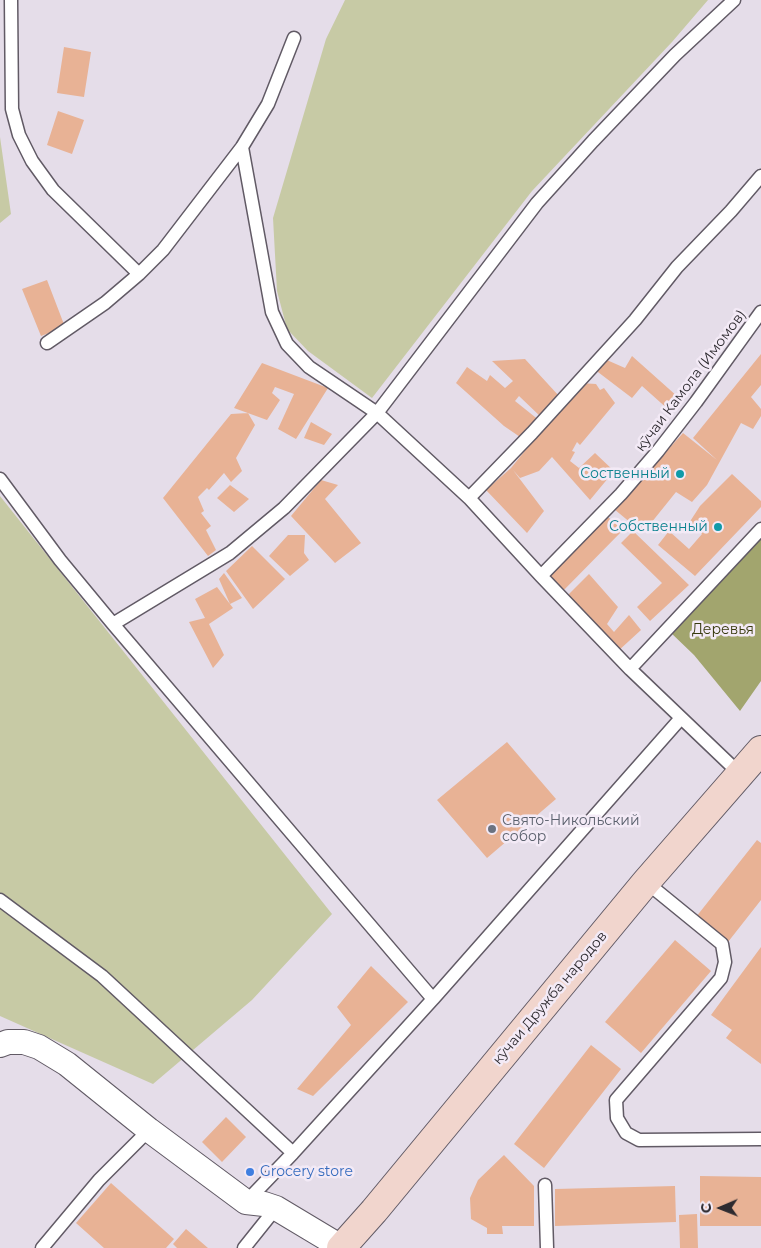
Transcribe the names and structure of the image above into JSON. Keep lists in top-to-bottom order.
{
  "streets": {
    "main road": ["кӯчаи Дружба народов"],
    "lane": ["кӯчаи Камола (Имомов)"]
  },
  "parks": ["Деревья"],
  "places": [
    "Соственный",
    "Собственный",
    "Свято-Никольский собор",
    "Grocery store"
  ],
  "north": "left"
}
